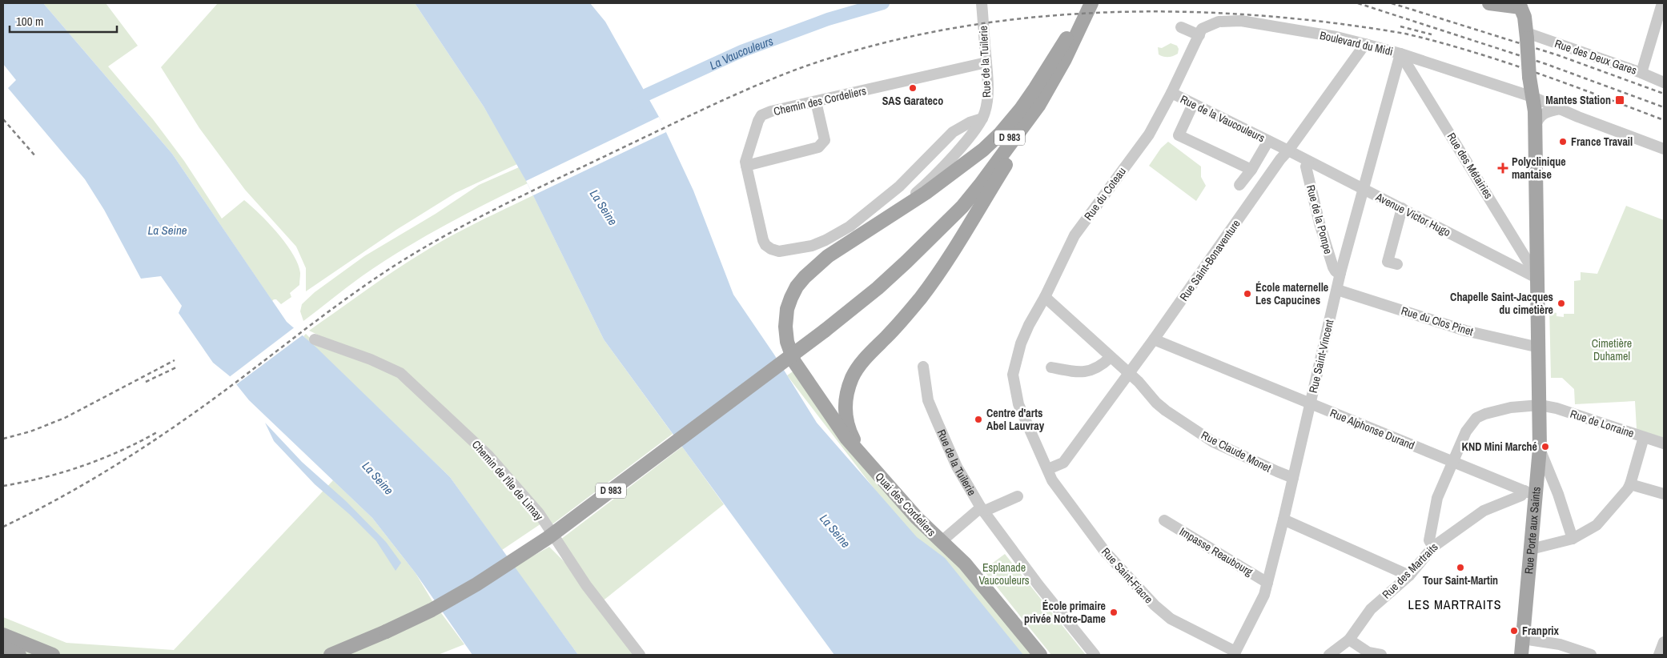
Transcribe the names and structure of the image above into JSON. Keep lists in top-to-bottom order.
{
  "streets": {
    "main road": ["D 983", "Quai des Cordeliers", "Rue Porte aux Saints"],
    "street": [
      "Boulevard du Midi",
      "Rue des Deux Gares",
      "Rue de la Tuilerie",
      "Chemin des Cordeliers",
      "Rue de la Vaucouleurs",
      "Rue des Métairies",
      "Rue du Coteau",
      "Avenue Victor Hugo",
      "Rue de la Pompe",
      "Rue Saint-Bonaventure",
      "Rue du Clos Pinet",
      "Rue Saint-Vincent",
      "Rue de Lorraine",
      "Rue Alphonse Durand",
      "Rue Claude Monet",
      "Chemin de l'Île de Limay",
      "Impasse Reaubourg",
      "Rue des Martraits",
      "Rue Saint-Fiacre"
    ]
  },
  "crossings": [
    ["Boulevard du Midi", "Rue de la Vaucouleurs"],
    ["Boulevard du Midi", "Rue des Métairies"],
    ["Boulevard du Midi", "Rue Saint-Bonaventure"],
    ["Boulevard du Midi", "Rue Saint-Vincent"],
    ["Boulevard du Midi", "Rue Porte aux Saints"],
    ["Rue des Deux Gares", "Rue Porte aux Saints"],
    ["Rue de la Tuilerie", "Chemin des Cordeliers"],
    ["Rue de la Tuilerie", "Quai des Cordeliers"],
    ["Rue de la Vaucouleurs", "Rue du Coteau"],
    ["Rue de la Vaucouleurs", "Avenue Victor Hugo"],
    ["Rue de la Vaucouleurs", "Rue Saint-Bonaventure"],
    ["Rue des Métairies", "Avenue Victor Hugo"],
    ["Rue des Métairies", "Rue Saint-Vincent"],
    ["Rue des Métairies", "Rue Porte aux Saints"],
    ["Rue du Coteau", "Rue Saint-Bonaventure"],
    ["Rue du Coteau", "Rue Claude Monet"],
    ["Rue du Coteau", "Rue Saint-Fiacre"],
    ["Avenue Victor Hugo", "Rue de la Pompe"],
    ["Avenue Victor Hugo", "Rue Saint-Bonaventure"],
    ["Avenue Victor Hugo", "Rue Saint-Vincent"],
    ["Avenue Victor Hugo", "Rue Porte aux Saints"],
    ["Rue de la Pompe", "Rue Saint-Vincent"],
    ["Rue Saint-Bonaventure", "Rue Alphonse Durand"],
    ["Rue Saint-Bonaventure", "Rue Claude Monet"],
    ["Rue Saint-Bonaventure", "Rue Saint-Fiacre"],
    ["Rue du Clos Pinet", "Rue Saint-Vincent"],
    ["Rue du Clos Pinet", "Rue Porte aux Saints"],
    ["Rue Saint-Vincent", "Rue Alphonse Durand"],
    ["Rue Saint-Vincent", "Rue Claude Monet"],
    ["Rue Saint-Vincent", "Impasse Reaubourg"],
    ["Rue Saint-Vincent", "Rue Saint-Fiacre"],
    ["Rue de Lorraine", "Rue Alphonse Durand"],
    ["Rue de Lorraine", "Rue Porte aux Saints"],
    ["Rue de Lorraine", "Rue des Martraits"],
    ["Rue Alphonse Durand", "Rue Porte aux Saints"],
    ["Rue Alphonse Durand", "Rue des Martraits"],
    ["Rue Porte aux Saints", "Rue des Martraits"]
  ],
  "districts": ["LES MARTRAITS"],
  "water": ["La Vaucouleurs", "La Seine"],
  "parks": ["Cimetière Duhamel", "Esplanade Vaucouleurs"],
  "places": {
    "other": [
      "SAS Garateco",
      "France Travail",
      "École maternelle Les Capucines",
      "Chapelle Saint-Jacques du cimetière",
      "Centre d'arts Abel Lauvray",
      "KND Mini Marché",
      "Tour Saint-Martin",
      "École primaire privée Notre-Dame",
      "Franprix"
    ],
    "transit": ["Mantes Station"],
    "health": ["Polyclinique mantaise"]
  },
  "scale_bar": "100 m"
}
